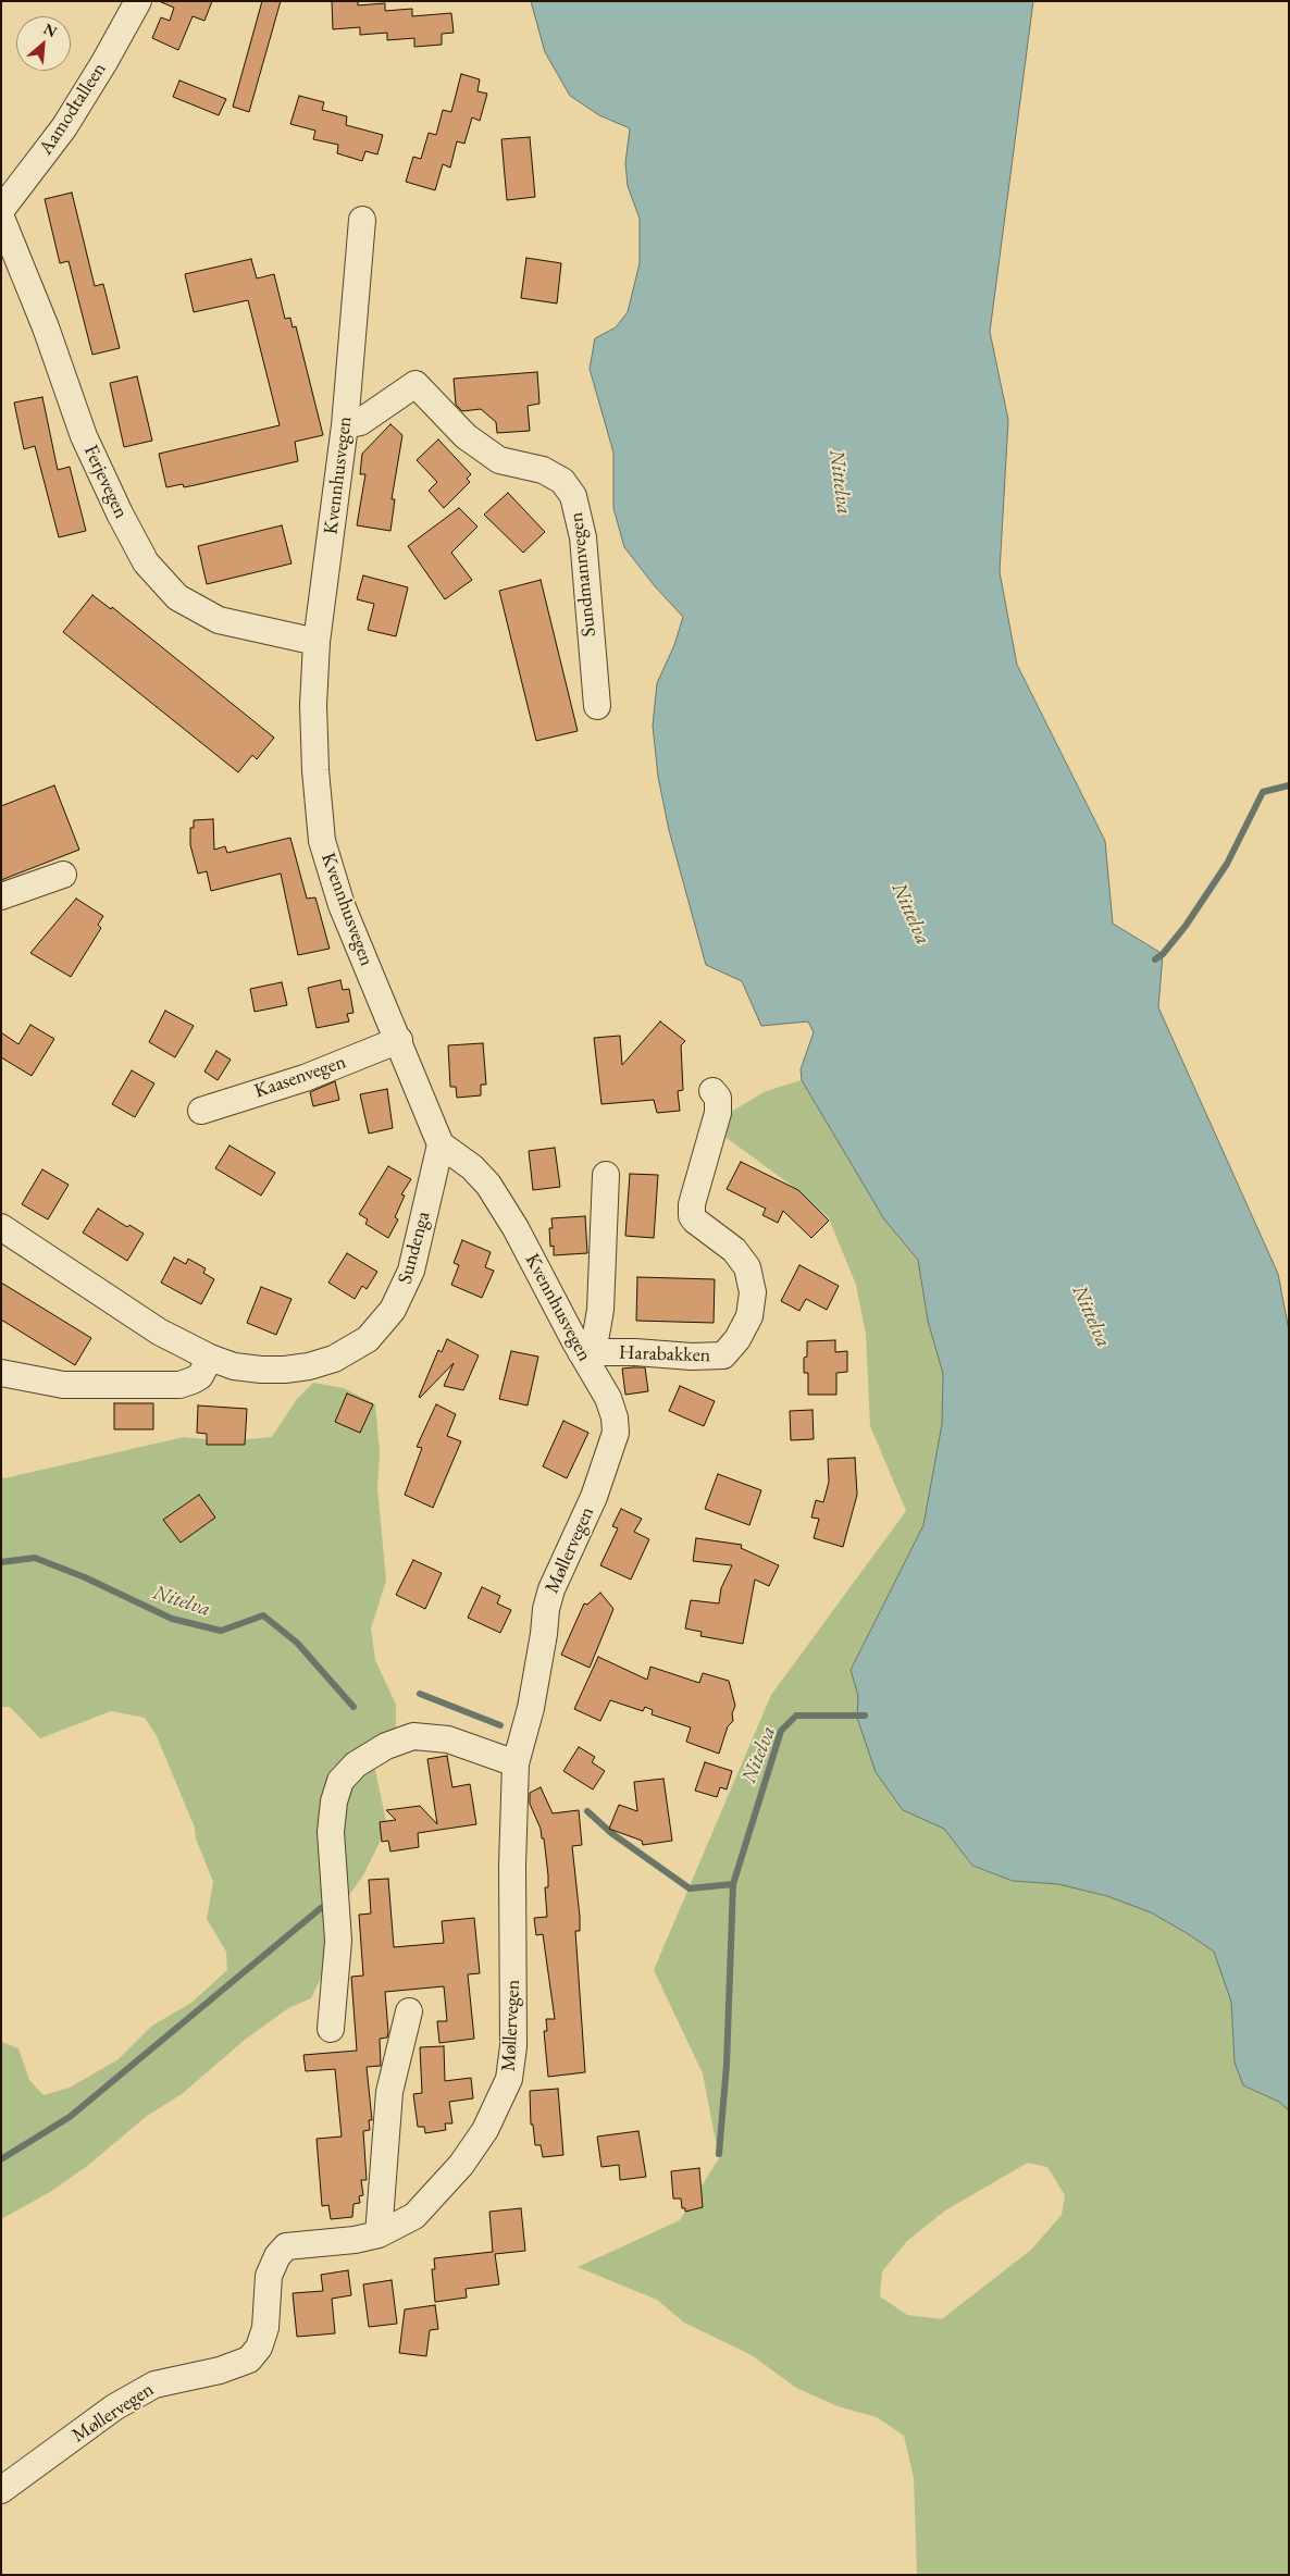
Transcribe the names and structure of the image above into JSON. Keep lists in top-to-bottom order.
{
  "streets": {
    "street": [
      "Aamodtalleen",
      "Kvennhusvegen",
      "Ferjevegen",
      "Sundmannvegen",
      "Kaasenvegen",
      "Sundenga",
      "Harabakken",
      "Møllervegen"
    ]
  },
  "crossings": [
    ["Kvennhusvegen", "Ferjevegen"],
    ["Kvennhusvegen", "Sundmannvegen"],
    ["Kvennhusvegen", "Kaasenvegen"],
    ["Kvennhusvegen", "Sundenga"],
    ["Kvennhusvegen", "Harabakken"],
    ["Kvennhusvegen", "Møllervegen"]
  ],
  "water": ["Nittelva", "Nitelva"],
  "north": "top right"
}
